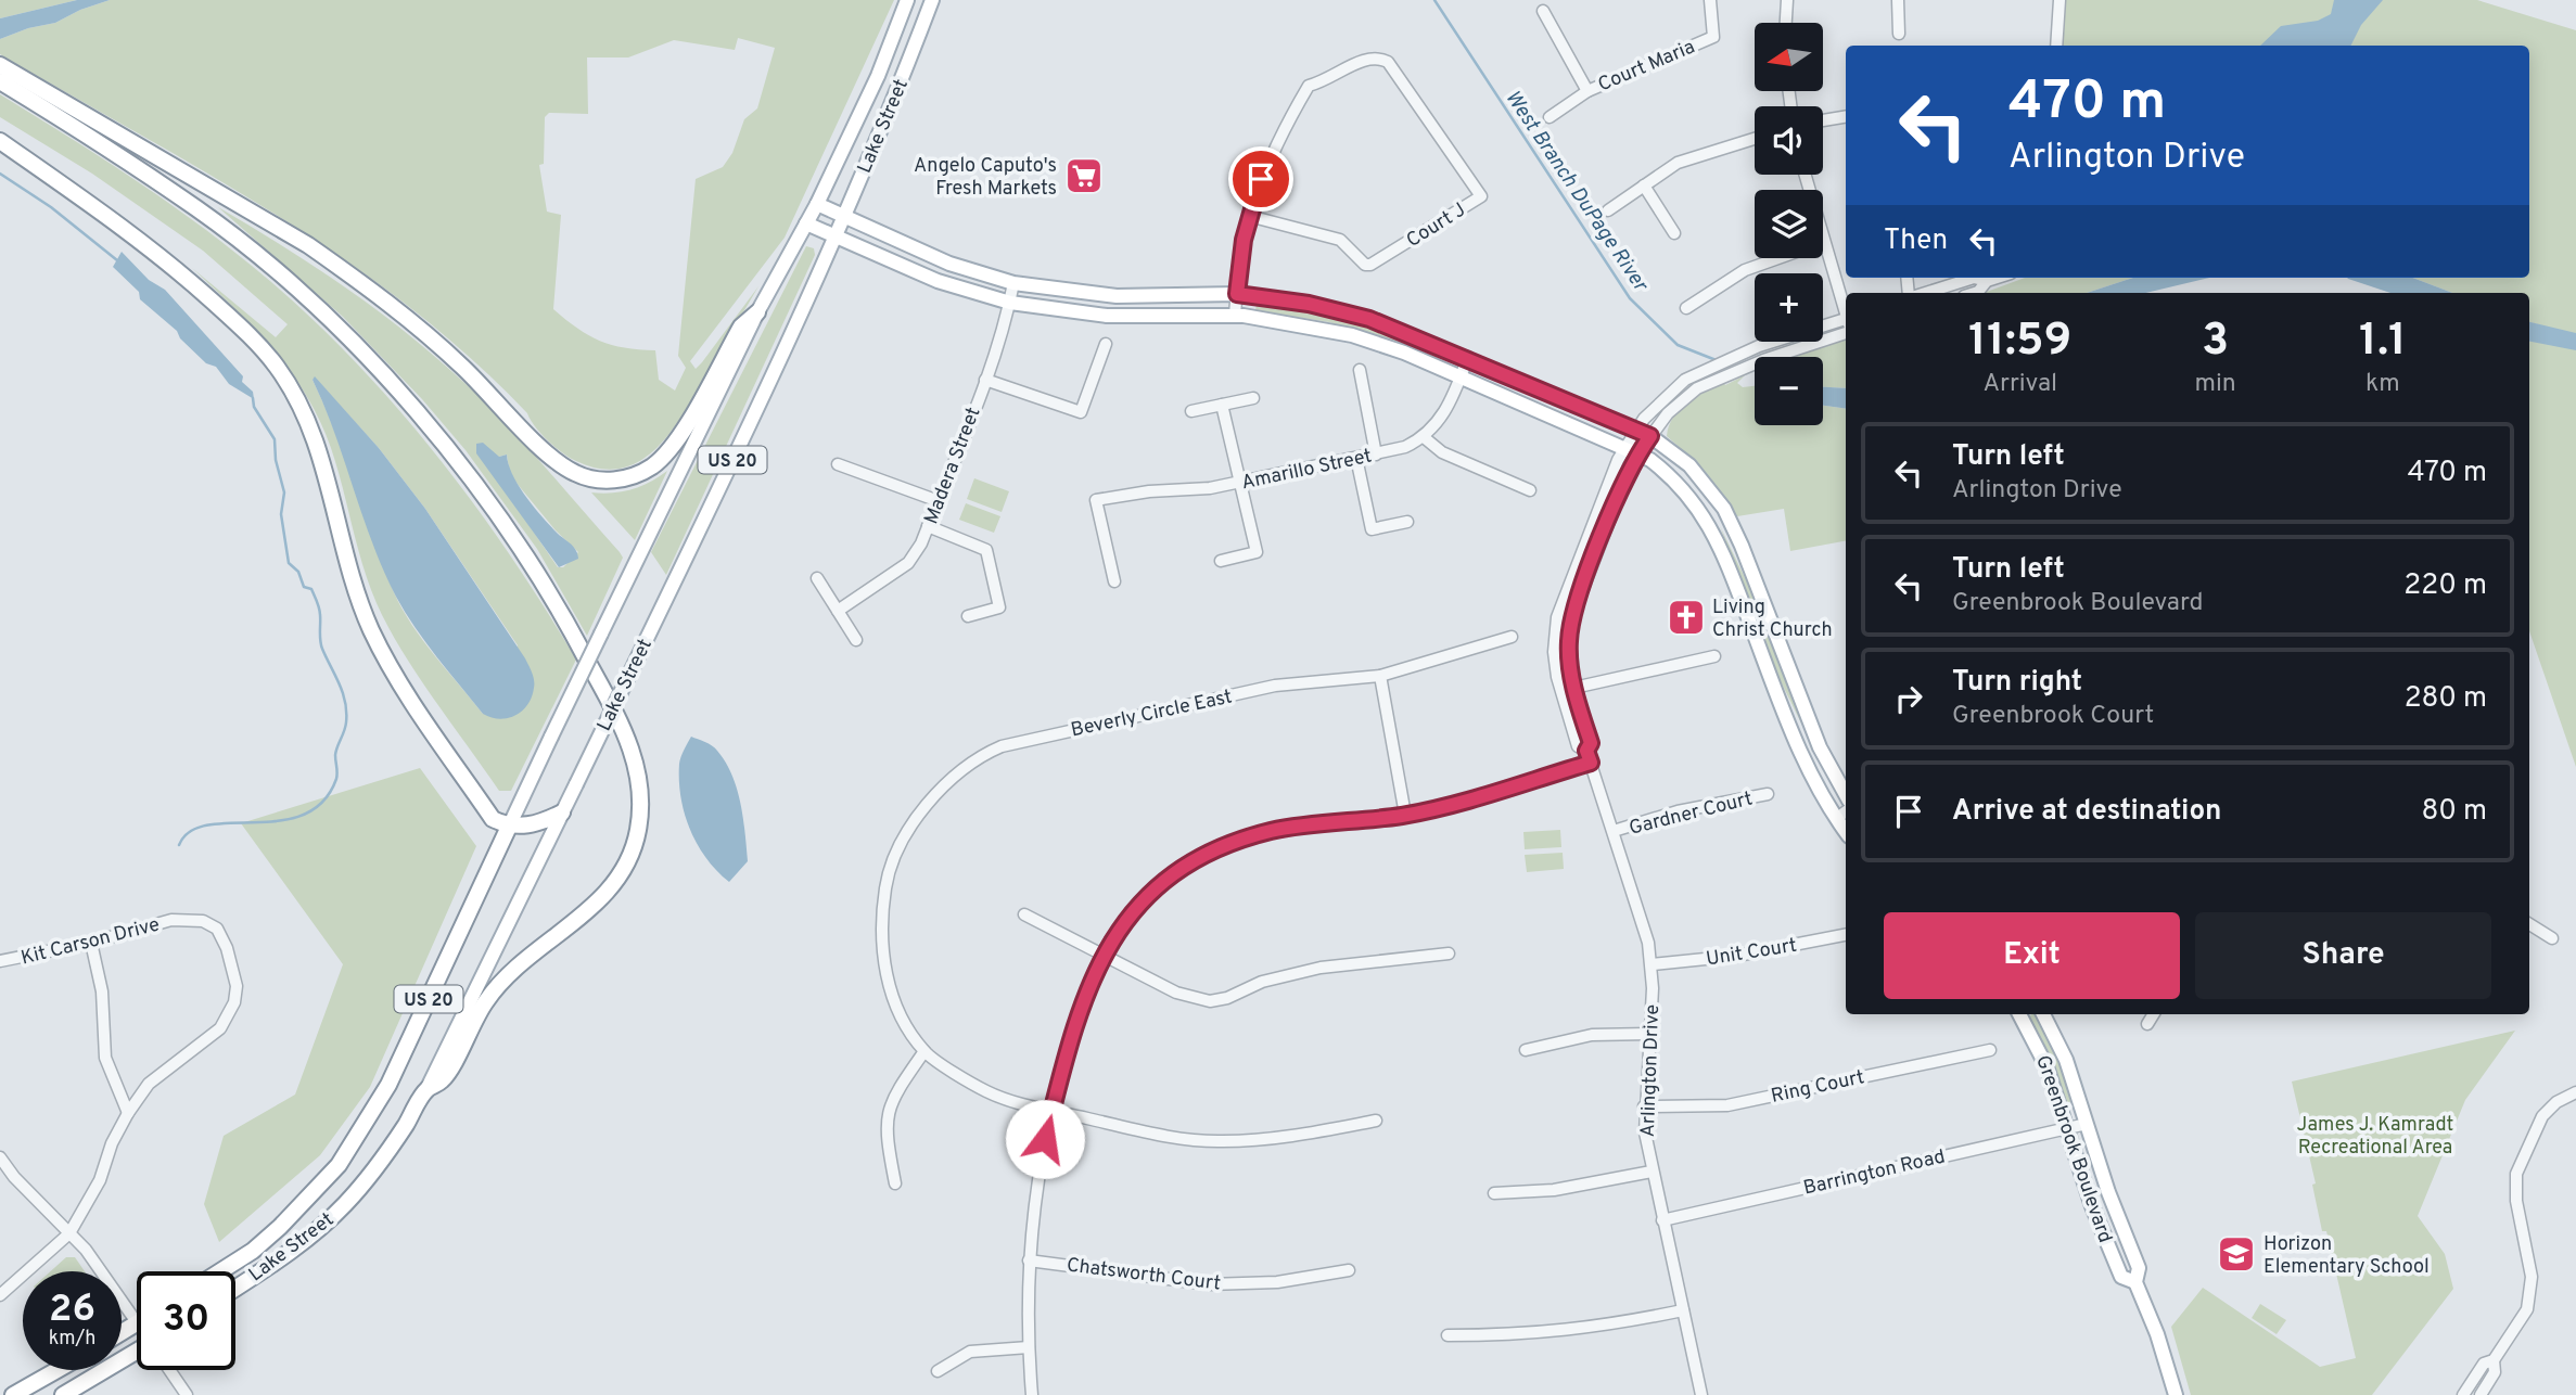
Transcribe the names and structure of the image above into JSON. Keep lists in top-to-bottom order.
{
  "streets": {
    "highway": ["Lake Street", "US 20"],
    "main road": ["Greenbrook Boulevard"],
    "street": [
      "Court Maria",
      "Court J",
      "Madera Street",
      "Amarillo Street",
      "Beverly Circle East",
      "Gardner Court",
      "Kit Carson Drive",
      "Unit Court",
      "Arlington Drive",
      "Ring Court",
      "Barrington Road",
      "Chatsworth Court"
    ]
  },
  "crossings": [
    ["Gardner Court", "Arlington Drive"],
    ["Unit Court", "Arlington Drive"],
    ["Arlington Drive", "Ring Court"],
    ["Arlington Drive", "Barrington Road"],
    ["Greenbrook Boulevard", "Barrington Road"]
  ],
  "water": ["West Branch DuPage River"],
  "parks": ["James J. Kamradt Recreational Area"],
  "places": {
    "supermarket": ["Angelo Caputo's Fresh Markets"],
    "church": ["Living Christ Church"],
    "school or university": ["Horizon Elementary School"]
  },
  "north": "left",
  "page": {
    "map_buttons": ["+", "−"],
    "turn": ["470 m", "Arlington Drive"],
    "then": "Then",
    "eta": [
      "11:59",
      "Arrival",
      "3",
      "min",
      "1.1",
      "km"
    ],
    "list": [
      {
        "name": "Turn left",
        "note": "Arlington Drive",
        "value": "470 m"
      },
      {
        "name": "Turn left",
        "note": "Greenbrook Boulevard",
        "value": "220 m"
      },
      {
        "name": "Turn right",
        "note": "Greenbrook Court",
        "value": "280 m"
      },
      {
        "name": "Arrive at destination",
        "value": "80 m"
      }
    ],
    "buttons": ["Exit", "Share"],
    "speed": "26 km/h",
    "limit": "30"
  }
}
